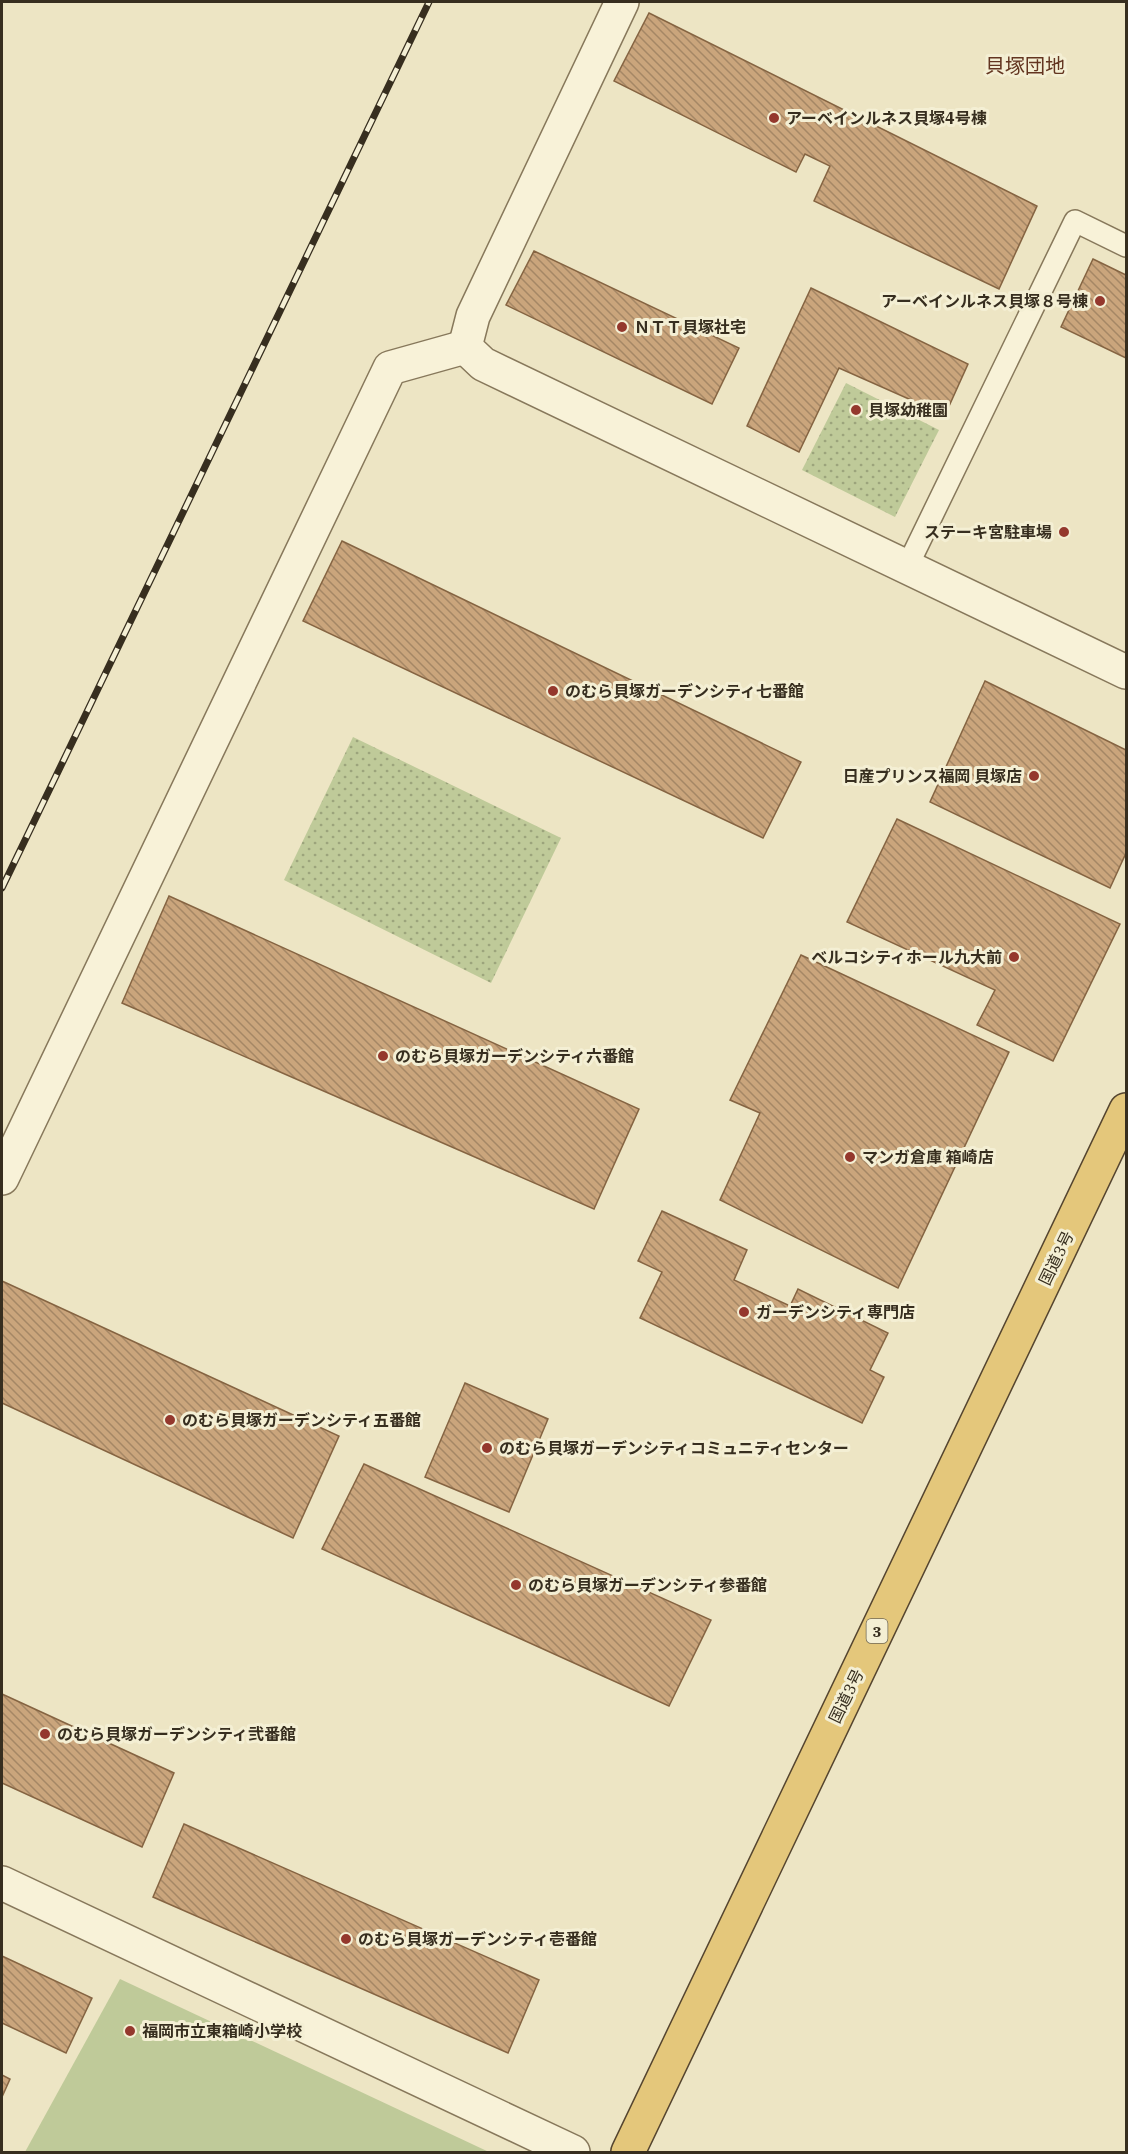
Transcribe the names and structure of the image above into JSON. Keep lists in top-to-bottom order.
{
  "streets": {
    "highway": ["国道3号", "3"]
  },
  "districts": ["貝塚団地"],
  "places": [
    "アーベインルネス貝塚4号棟",
    "アーベインルネス貝塚８号棟",
    "ＮＴＴ貝塚社宅",
    "貝塚幼稚園",
    "ステーキ宮駐車場",
    "のむら貝塚ガーデンシティ七番館",
    "日産プリンス福岡 貝塚店",
    "ベルコシティホール九大前",
    "のむら貝塚ガーデンシティ六番館",
    "マンガ倉庫 箱崎店",
    "ガーデンシティ専門店",
    "のむら貝塚ガーデンシティ五番館",
    "のむら貝塚ガーデンシティコミュニティセンター",
    "のむら貝塚ガーデンシティ参番館",
    "のむら貝塚ガーデンシティ弐番館",
    "のむら貝塚ガーデンシティ壱番館",
    "福岡市立東箱崎小学校"
  ]
}
